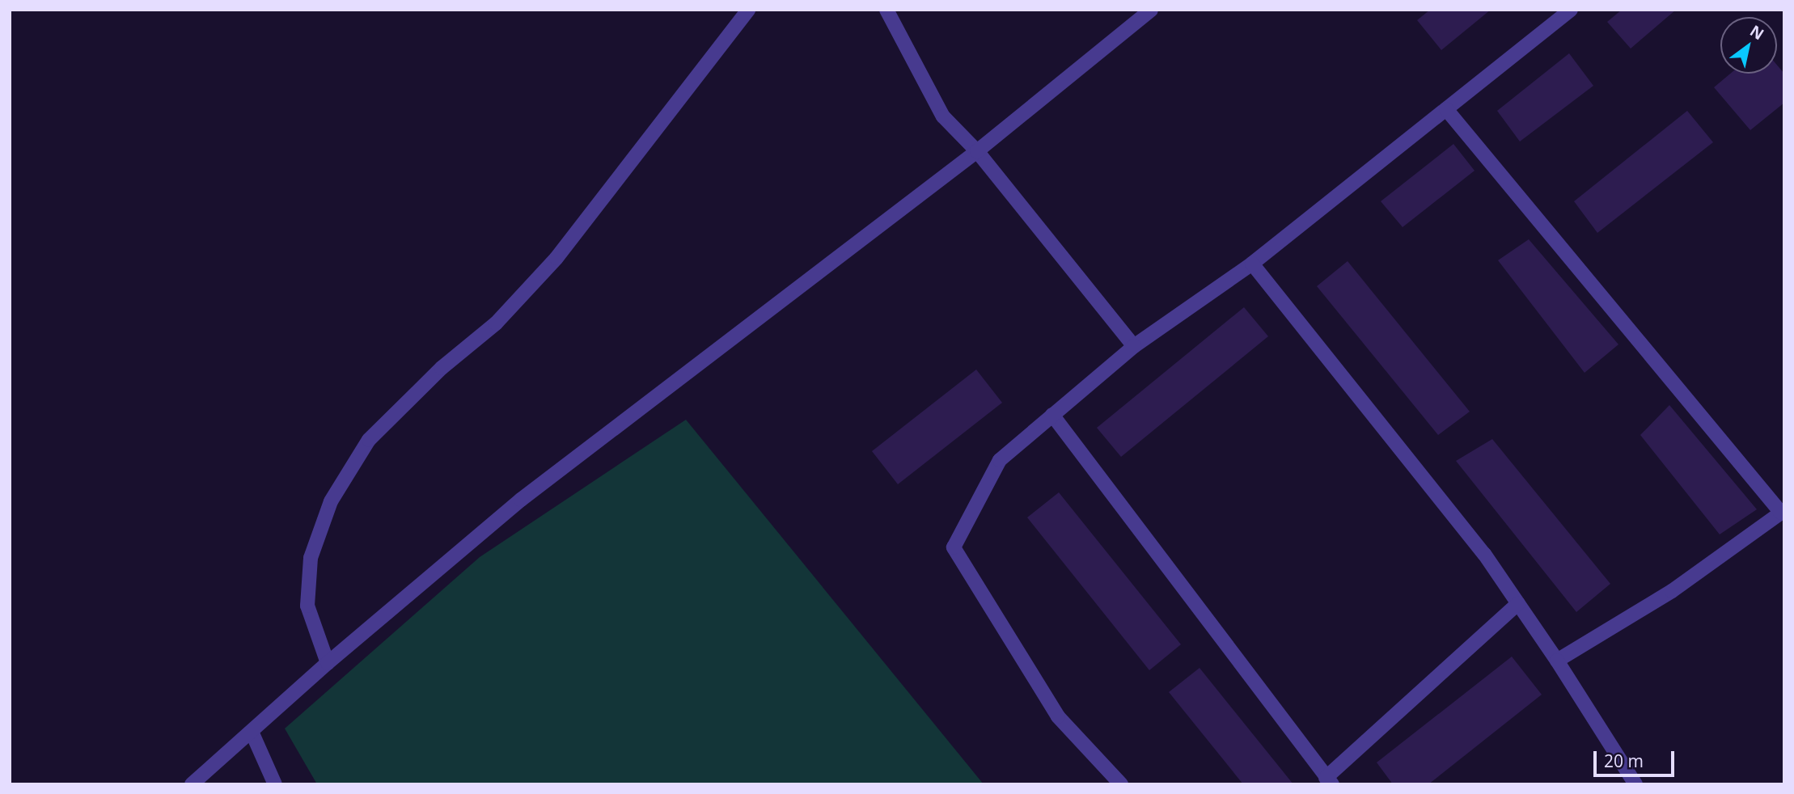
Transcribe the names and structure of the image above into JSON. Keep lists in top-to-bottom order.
{
  "scale_bar": "20 m",
  "north": "top right"
}
